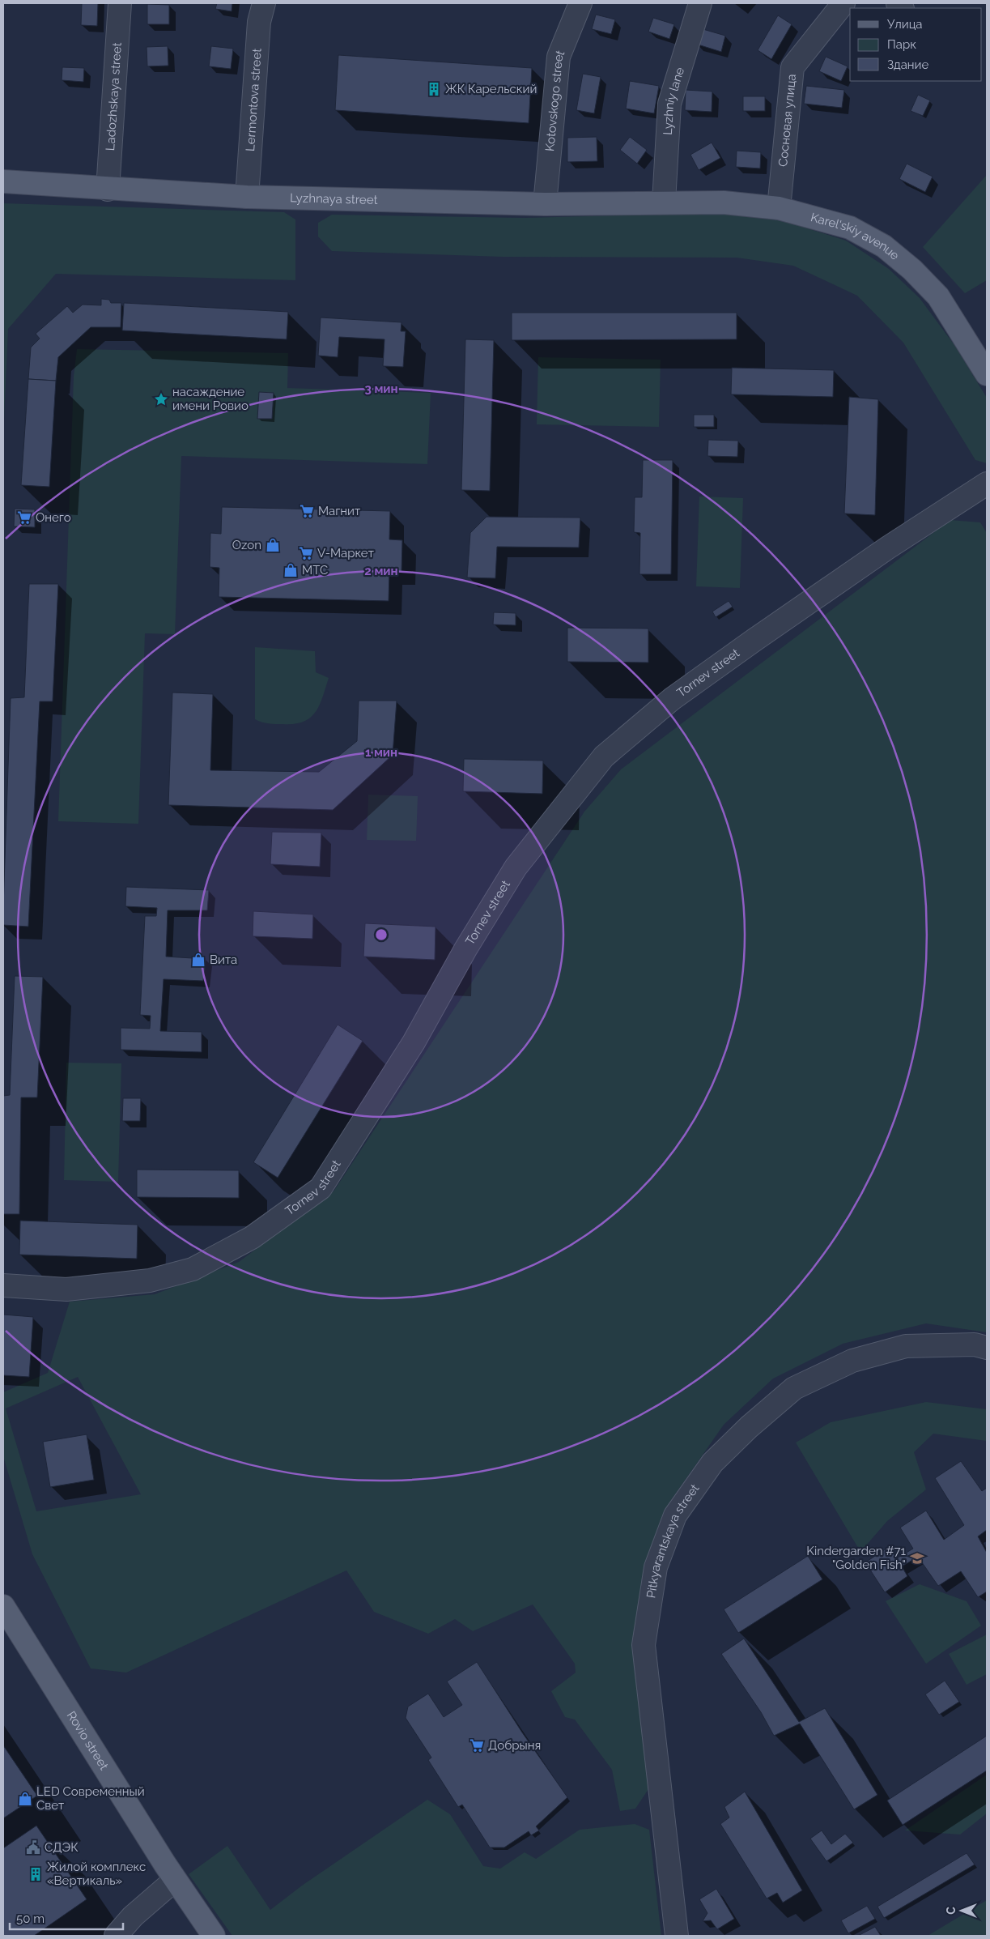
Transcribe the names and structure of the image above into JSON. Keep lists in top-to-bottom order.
{
  "streets": {
    "main road": ["Lyzhnaya street", "Karel'skiy avenue", "Rovio street"],
    "street": [
      "Ladozhskaya street",
      "Lermontova street",
      "Lyzhniy lane",
      "Kotovskogo street",
      "Сосновая улица",
      "Tornev street",
      "Pitkyarantskaya street"
    ]
  },
  "crossings": [
    ["Ladozhskaya street", "Lyzhnaya street"],
    ["Lermontova street", "Lyzhnaya street"],
    ["Lyzhniy lane", "Lyzhnaya street"],
    ["Lyzhniy lane", "Karel'skiy avenue"],
    ["Kotovskogo street", "Lyzhnaya street"],
    ["Сосновая улица", "Karel'skiy avenue"],
    ["Lyzhnaya street", "Karel'skiy avenue"]
  ],
  "places": {
    "building": ["ЖК Карельский", "Жилой комплекс «Вертикаль»"],
    "place": ["насаждение имени Ровио"],
    "supermarket": [
      "Магнит",
      "Онего",
      "V-Маркет",
      "Добрыня"
    ],
    "shop": [
      "Ozon",
      "МТС",
      "Вита",
      "LED Современный Свет"
    ],
    "school or university": ["Kindergarden #71 \"Golden Fish\""],
    "public building": ["СДЭК"]
  },
  "legend": ["Улица", "Парк", "Здание"],
  "scale_bar": "50 m",
  "north": "left",
  "rings": ["3 мин", "2 мин", "1 мин"]
}
